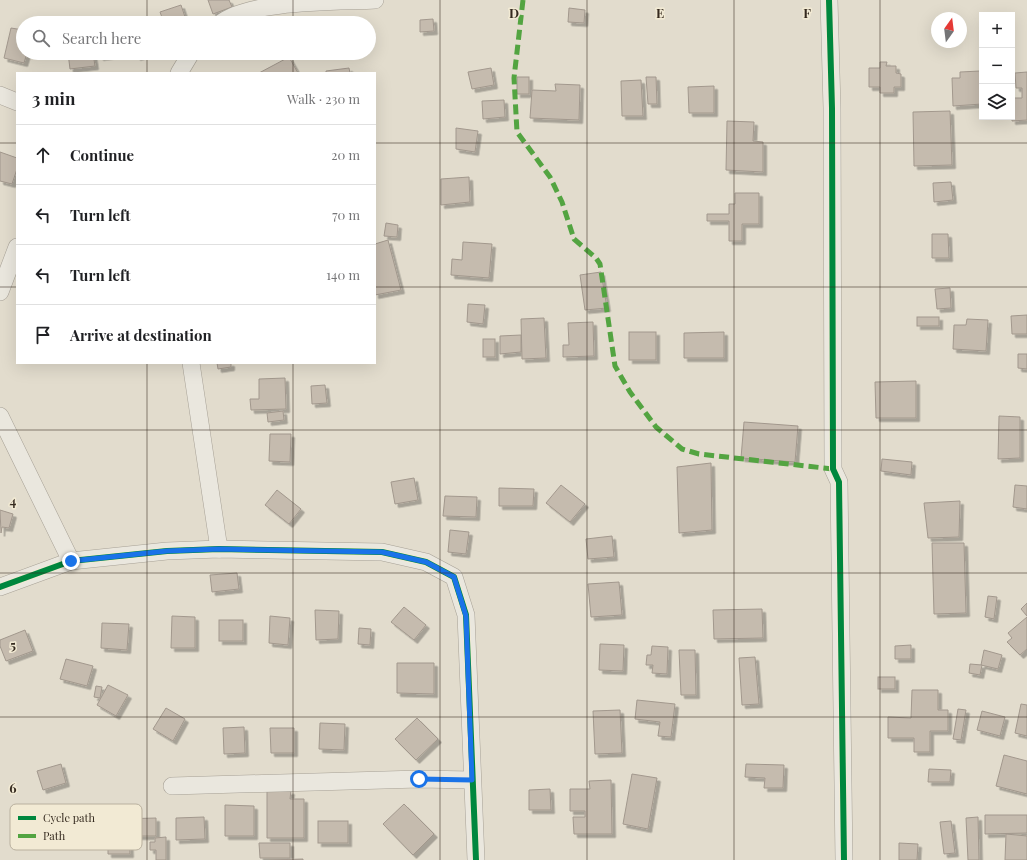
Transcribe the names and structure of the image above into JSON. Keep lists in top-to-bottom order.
{
  "legend": ["Cycle path", "Path"],
  "north": "top",
  "page": {
    "map_buttons": ["+", "−"],
    "search": "Search here",
    "heading": ["3 min", "Walk · 230 m"],
    "list": [
      ["Continue", "20 m"],
      ["Turn left", "70 m"],
      ["Turn left", "140 m"],
      "Arrive at destination"
    ]
  },
  "grid": {
    "columns": ["D", "E", "F"],
    "rows": ["4", "5", "6"]
  }
}
